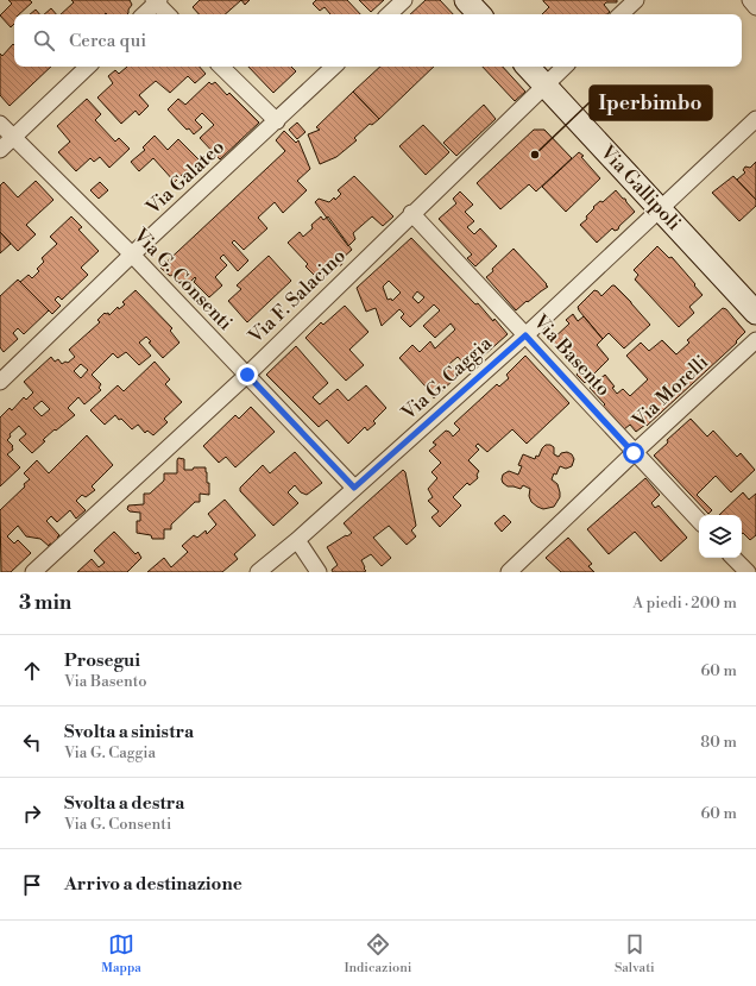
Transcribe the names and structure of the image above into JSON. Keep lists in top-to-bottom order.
{
  "streets": {
    "main road": ["Via Gallipoli"],
    "street": [
      "Via Galateo",
      "Via G. Consenti",
      "Via F. Salacino",
      "Via Basento",
      "Via G. Caggia",
      "Via Morelli"
    ]
  },
  "crossings": [
    ["Via Galateo", "Via G. Consenti"],
    ["Via Gallipoli", "Via F. Salacino"],
    ["Via Gallipoli", "Via G. Caggia"],
    ["Via G. Consenti", "Via F. Salacino"],
    ["Via G. Consenti", "Via G. Caggia"],
    ["Via F. Salacino", "Via Basento"],
    ["Via Basento", "Via G. Caggia"],
    ["Via Basento", "Via Morelli"]
  ],
  "places": ["Iperbimbo"],
  "page": {
    "search": "Cerca qui",
    "heading": ["3 min", "A piedi · 200 m"],
    "list": [
      ["Prosegui", "Via Basento", "60 m"],
      ["Svolta a sinistra", "Via G. Caggia", "80 m"],
      ["Svolta a destra", "Via G. Consenti", "60 m"],
      "Arrivo a destinazione"
    ],
    "nav": ["Mappa", "Indicazioni", "Salvati"]
  }
}
